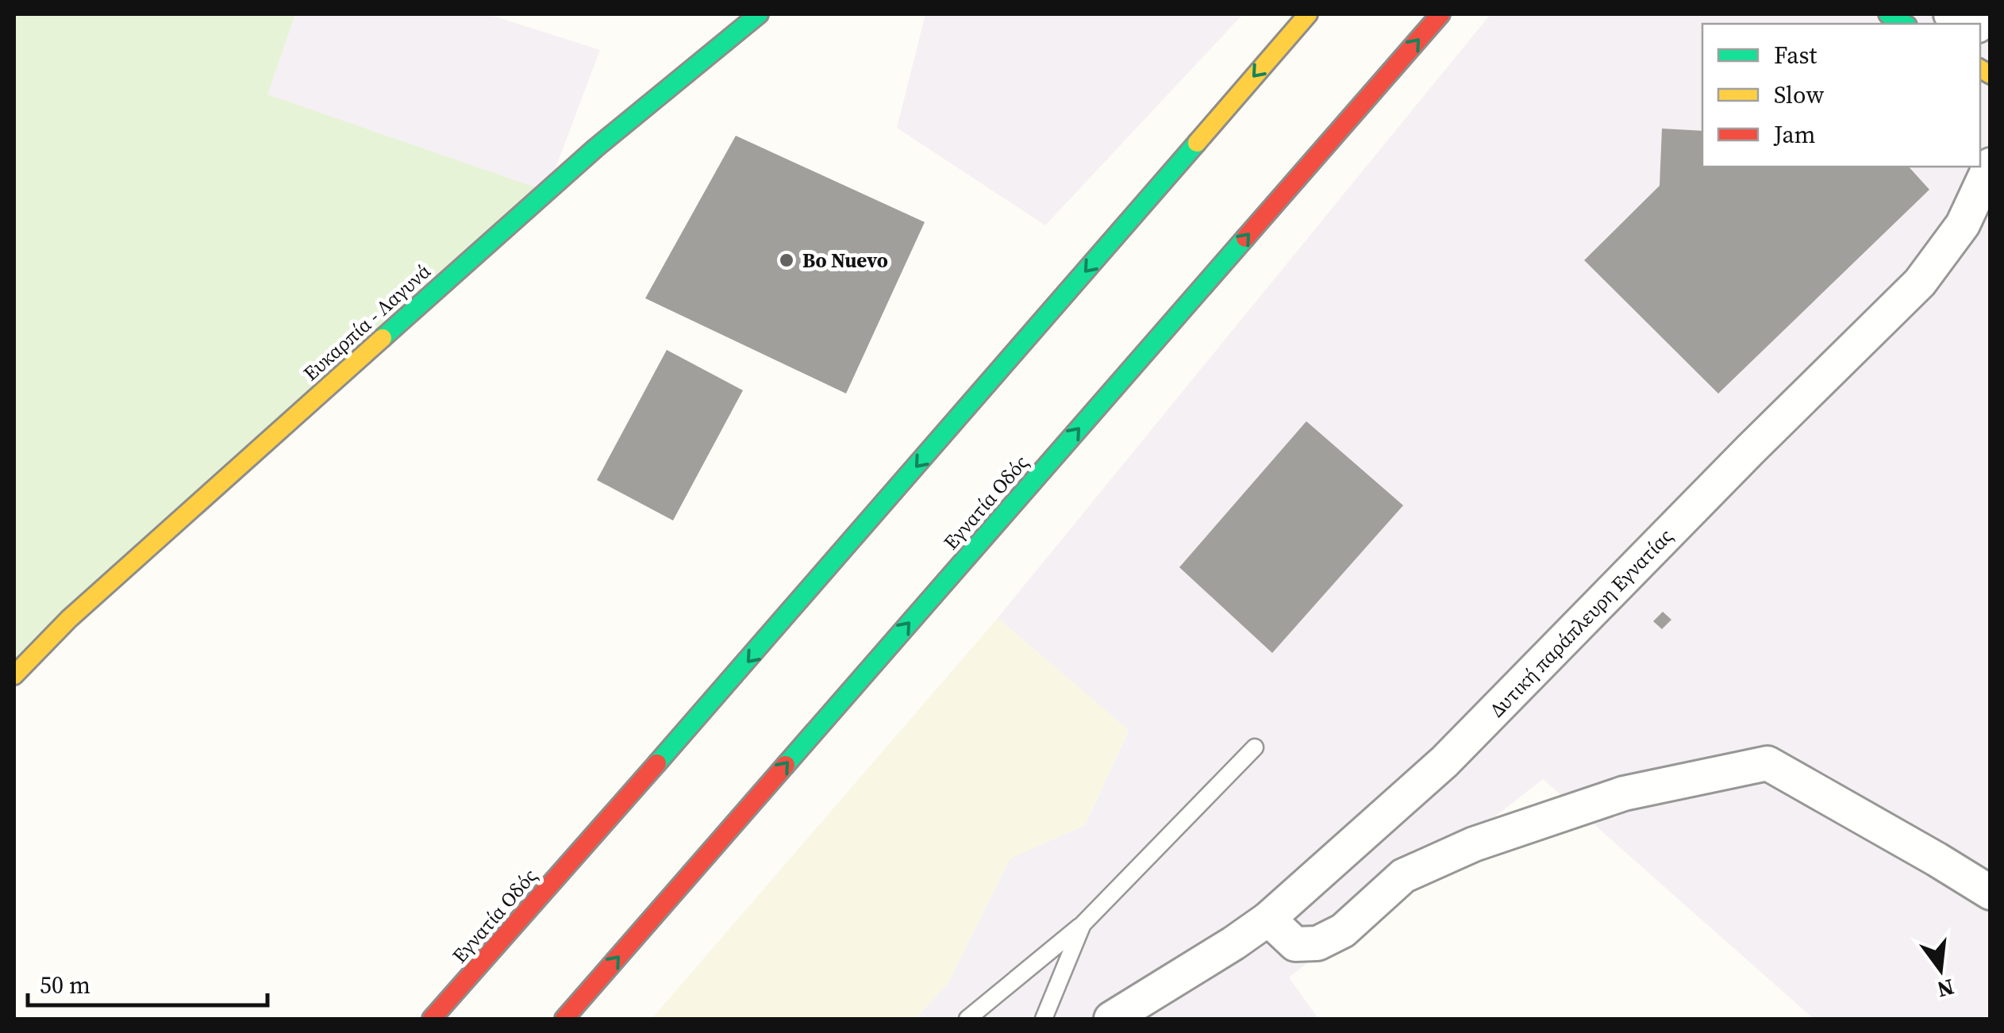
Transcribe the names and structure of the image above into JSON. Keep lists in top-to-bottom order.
{
  "streets": {
    "main road": ["Ευκαρπία - Λαγυνά", "Εγνατία Οδός"],
    "street": ["Δυτική παράπλευρη Εγνατίας"]
  },
  "places": ["Bo Nuevo"],
  "legend": ["Fast", "Slow", "Jam"],
  "scale_bar": "50 m",
  "north": "bottom"
}
